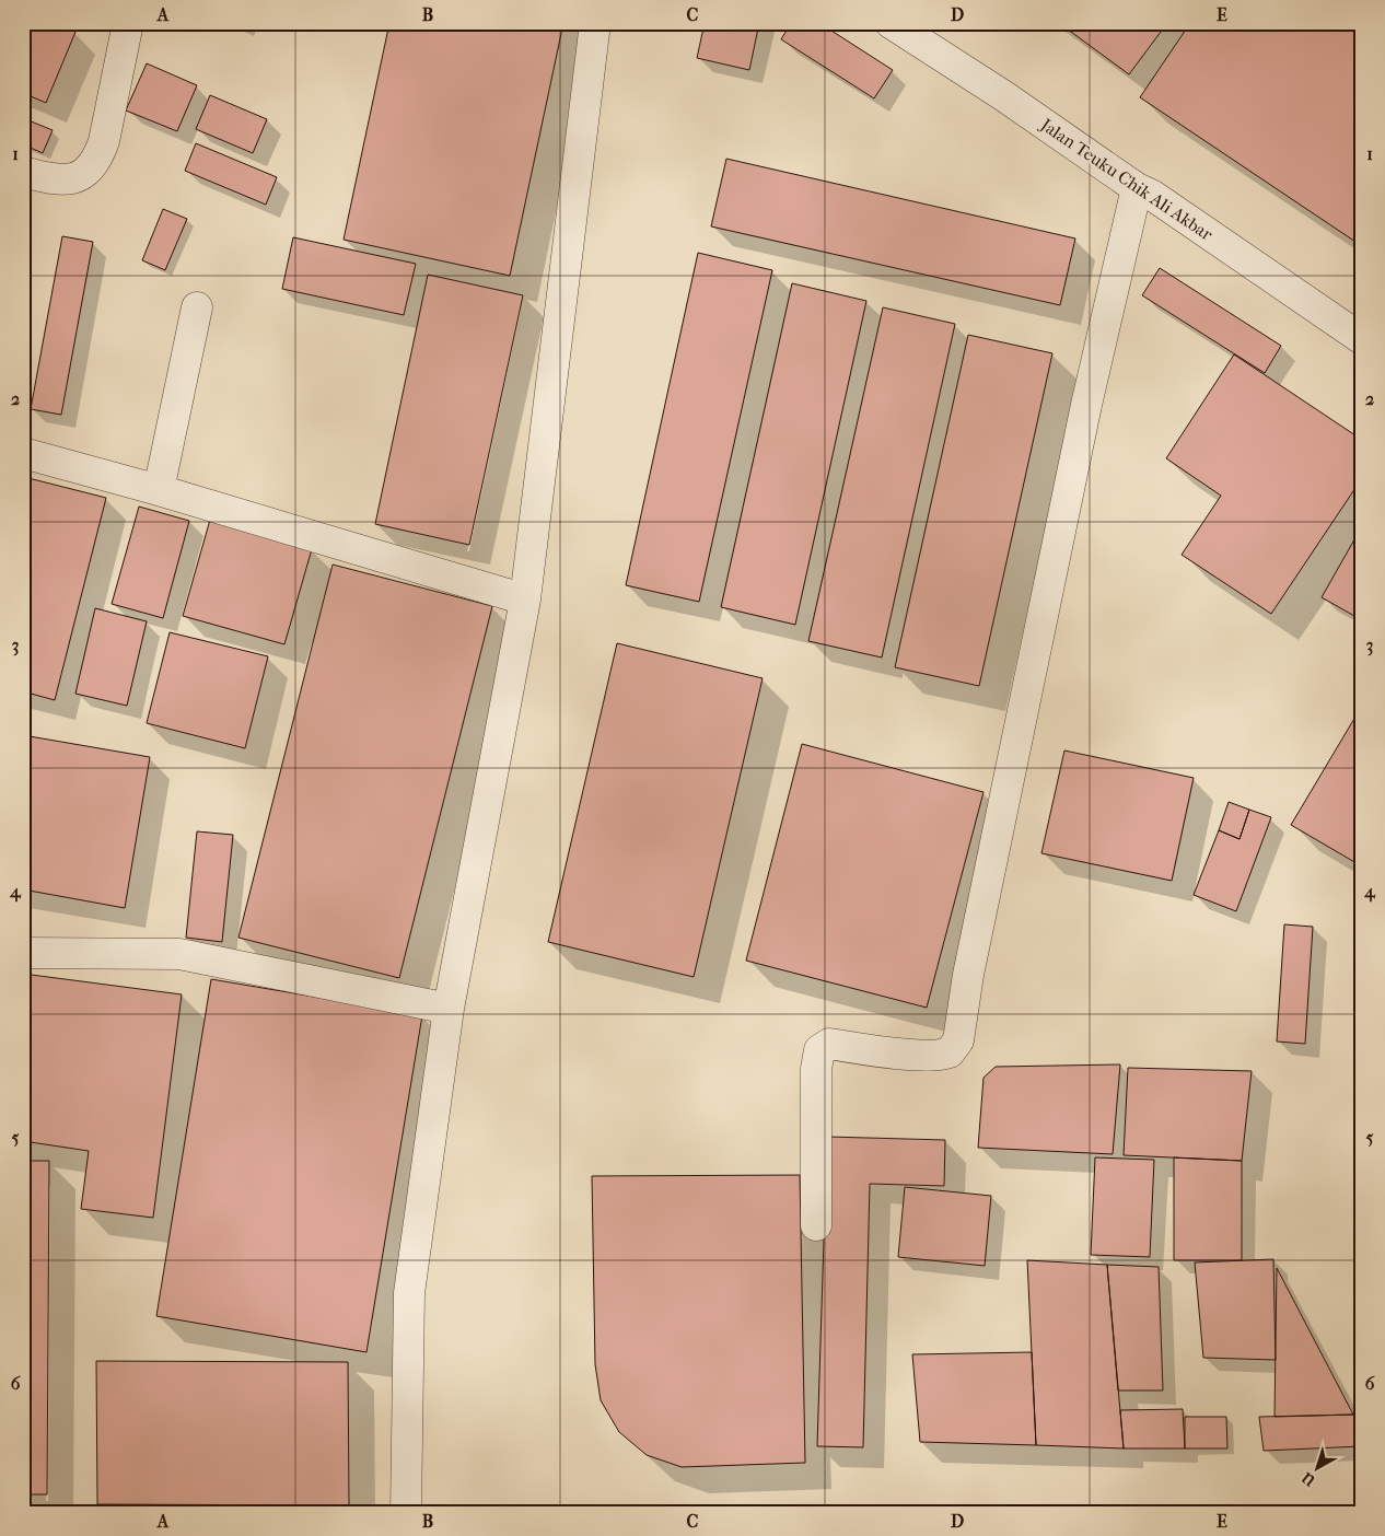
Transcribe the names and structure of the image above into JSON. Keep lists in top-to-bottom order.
{
  "streets": {
    "street": ["Jalan Teuku Chik Ali Akbar"]
  },
  "north": "bottom left",
  "grid": {
    "columns": [
      "A",
      "B",
      "C",
      "D",
      "E"
    ],
    "rows": [
      "1",
      "2",
      "3",
      "4",
      "5",
      "6"
    ]
  }
}
